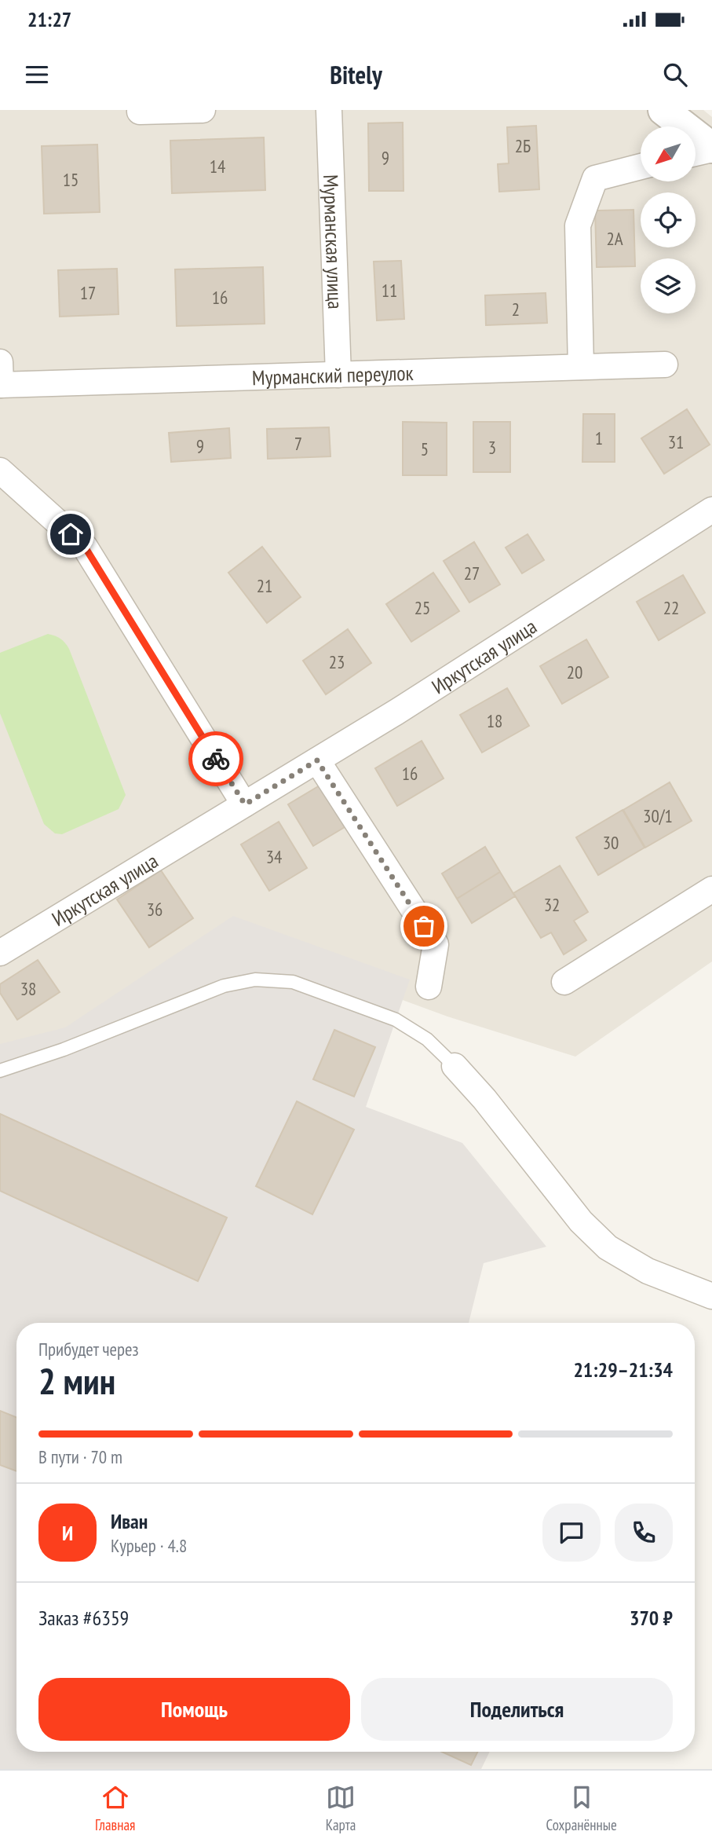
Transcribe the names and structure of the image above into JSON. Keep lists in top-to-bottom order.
{
  "streets": {
    "street": ["Мурманская улица", "Мурманский переулок", "Иркутская улица"]
  },
  "crossings": [
    ["Мурманская улица", "Мурманский переулок"]
  ],
  "house_numbers": [
    "2Б",
    "9",
    "14",
    "15",
    "2А",
    "11",
    "17",
    "16",
    "2",
    "1",
    "31",
    "7",
    "9",
    "3",
    "5",
    "27",
    "21",
    "25",
    "22",
    "23",
    "20",
    "18",
    "16",
    "30/1",
    "30",
    "34",
    "32",
    "36",
    "38"
  ],
  "north": "bottom left",
  "page": {
    "status": "21:27",
    "header": "Bitely",
    "heading": ["2 мин", "Прибудет через", "21:29–21:34"],
    "panel": [
      "Иван",
      "Курьер · 4.8",
      "Заказ #6359",
      "370 ₽"
    ],
    "bar": "В пути · 70 m",
    "round": "И",
    "buttons": ["Помощь", "Поделиться"],
    "tabs": ["Главная", "Карта", "Сохранённые"]
  }
}
